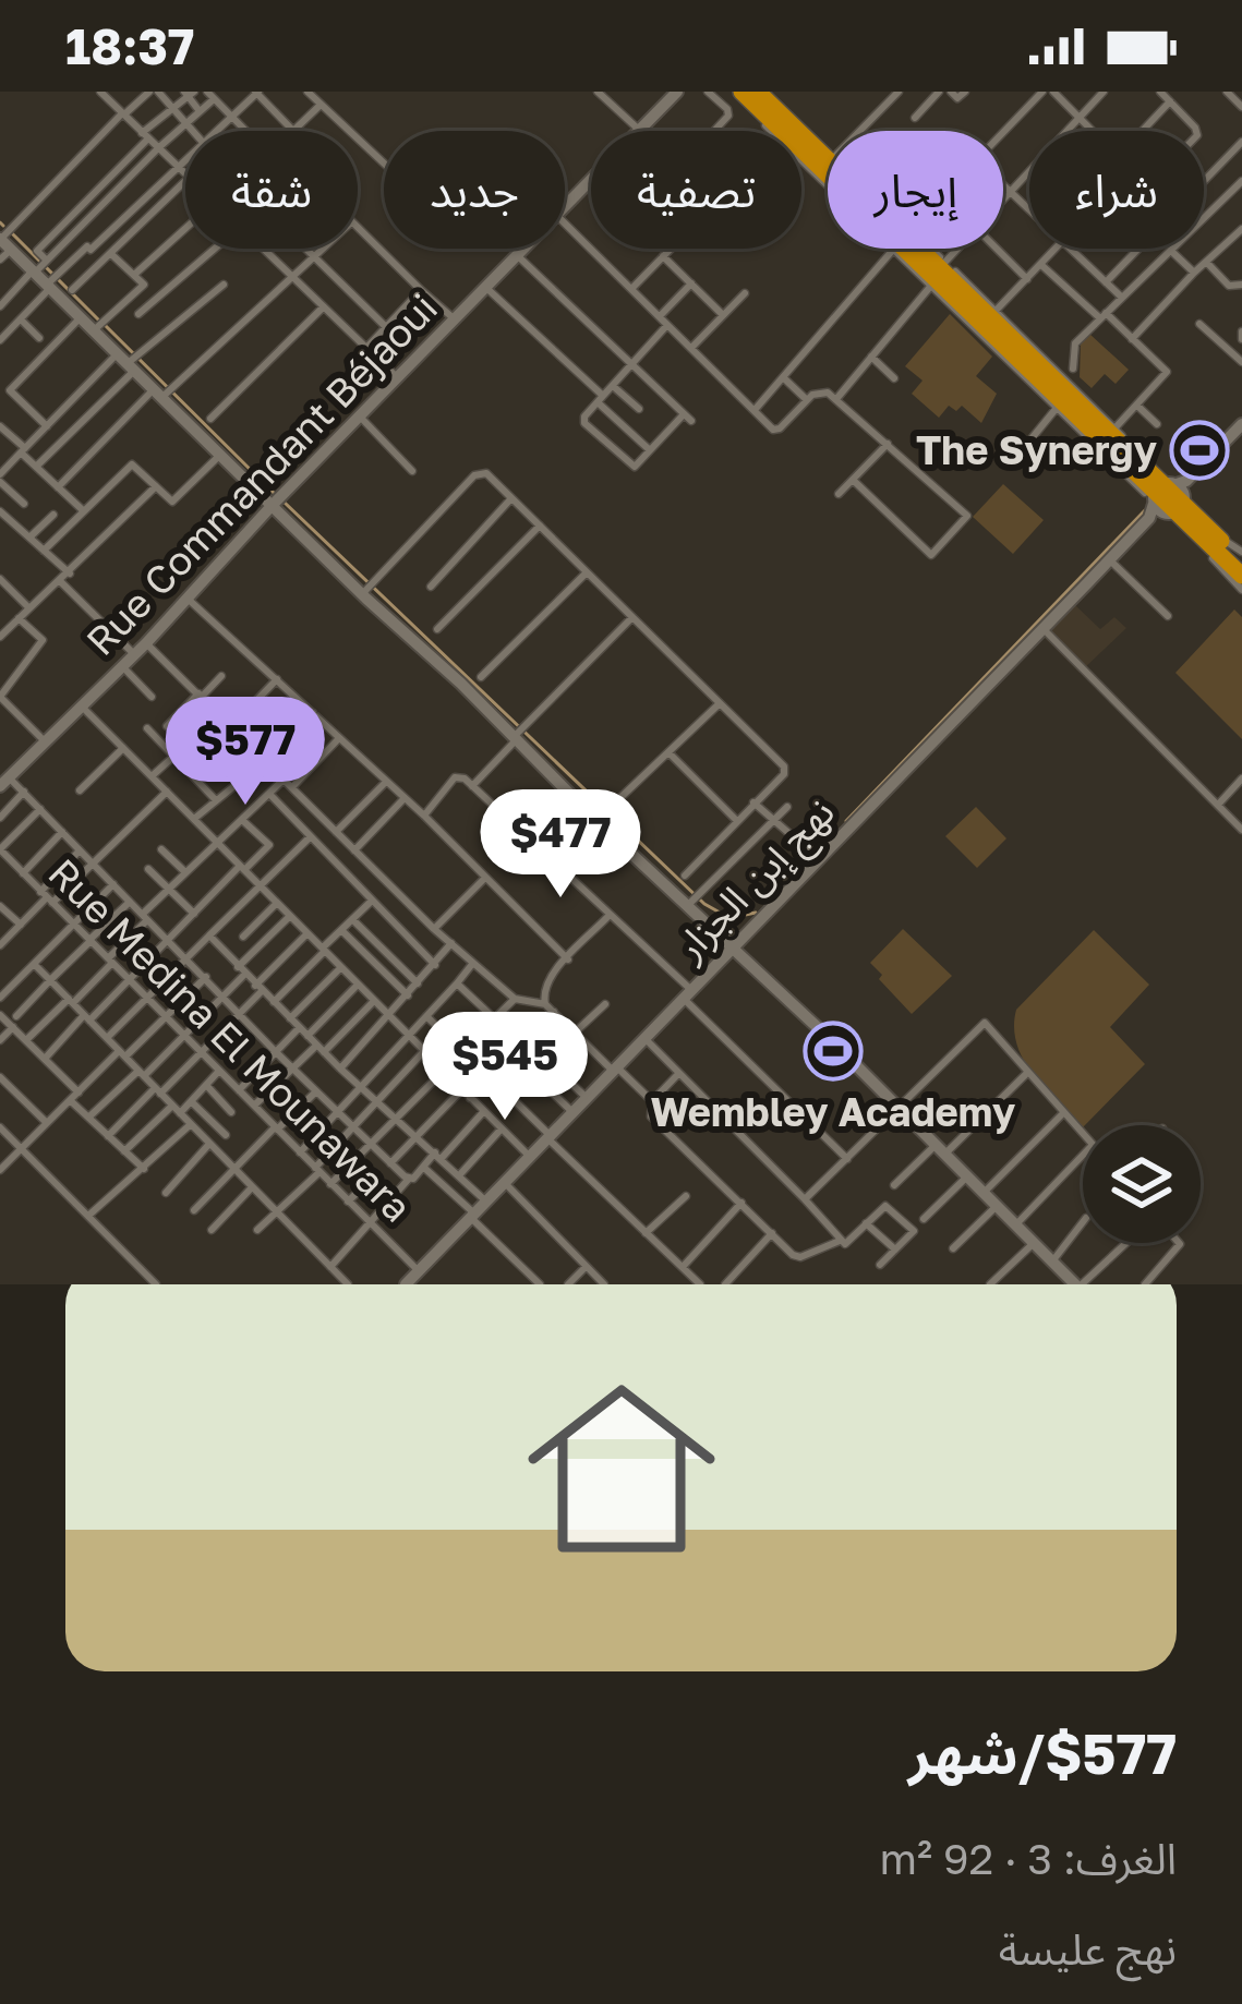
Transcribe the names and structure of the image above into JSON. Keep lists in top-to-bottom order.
{
  "streets": {
    "street": ["Rue Commandant Béjaoui", "نهج إبن الجزار", "Rue Medina El Mounawara"]
  },
  "crossings": [
    ["نهج إبن الجزار", "Rue Medina El Mounawara"]
  ],
  "places": {
    "sports": ["The Synergy", "Wembley Academy"]
  },
  "page": {
    "status": "18:37",
    "chip": [
      "شراء",
      "إيجار",
      "تصفية",
      "جديد",
      "شقة"
    ],
    "price": ["$577", "$477", "$545"],
    "list": [
      {
        "name": "$577/شهر",
        "note": "الغرف: 3 · 92 m² · نهج عليسة"
      }
    ]
  }
}
